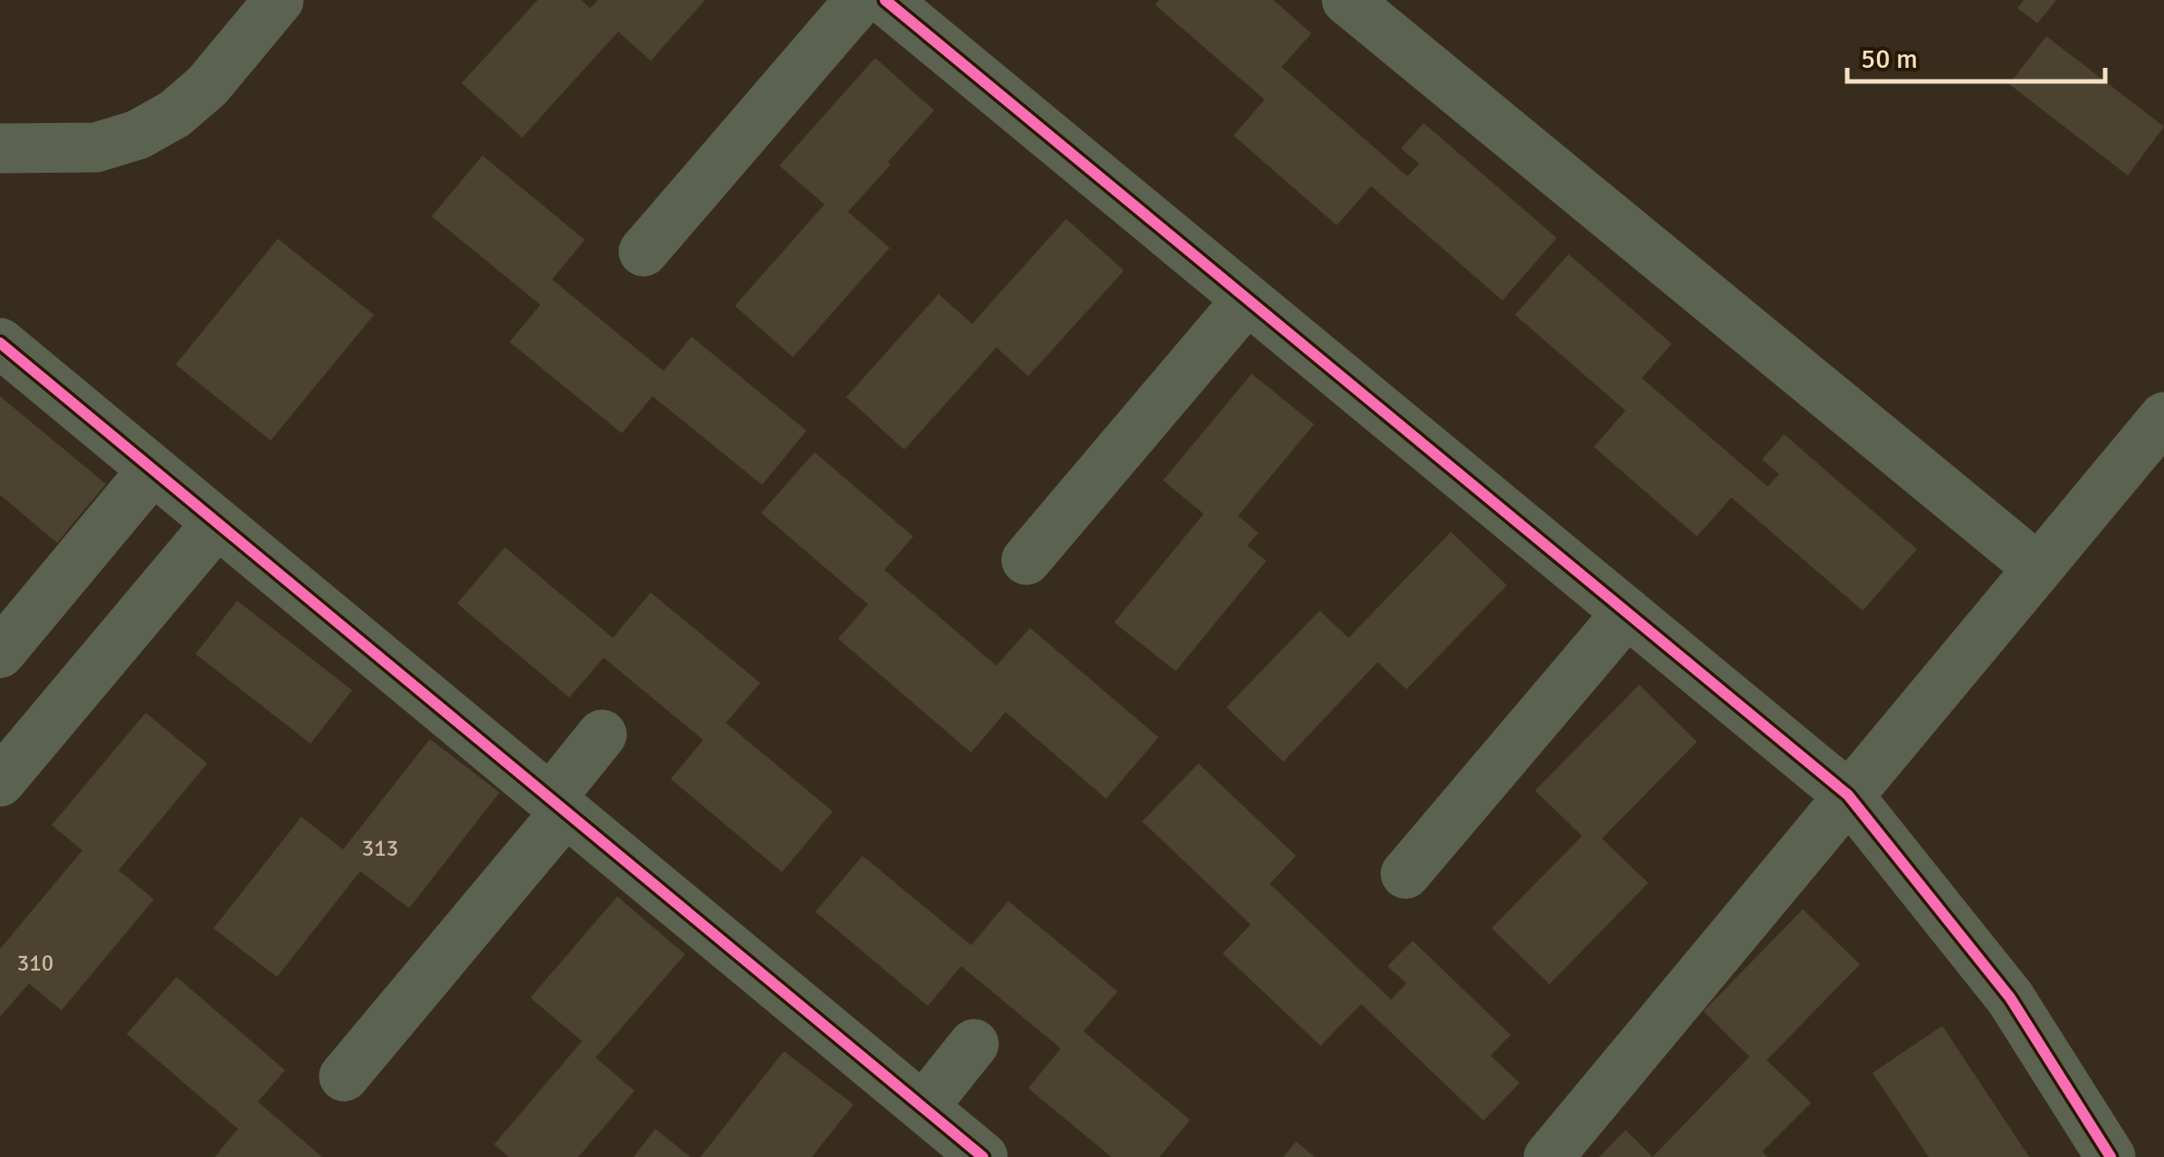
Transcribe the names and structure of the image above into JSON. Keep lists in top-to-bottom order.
{
  "house_numbers": ["313", "310"],
  "scale_bar": "50 m"
}
